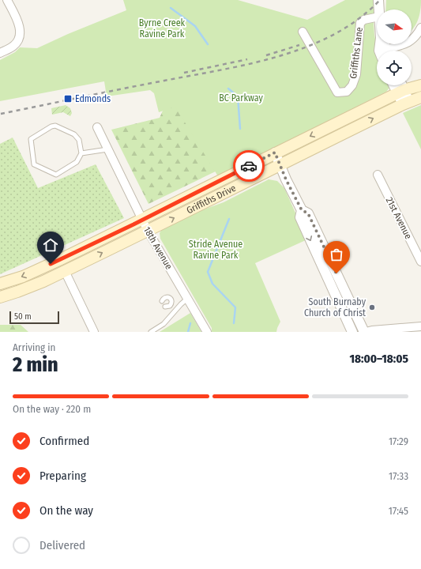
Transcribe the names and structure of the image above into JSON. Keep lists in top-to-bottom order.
{
  "streets": {
    "main road": ["Griffiths Drive"],
    "street": ["Griffiths Lane", "21st Avenue", "18th Avenue"]
  },
  "crossings": [
    ["Griffiths Drive", "18th Avenue"]
  ],
  "parks": ["Byrne Creek Ravine Park", "BC Parkway", "Stride Avenue Ravine Park"],
  "places": {
    "transit": ["Edmonds"],
    "other": ["South Burnaby Church of Christ"]
  },
  "scale_bar": "50 m",
  "north": "right",
  "page": {
    "scale": "50 m",
    "heading": ["2 min", "Arriving in", "18:00–18:05"],
    "bar": "On the way · 220 m",
    "list": [
      ["Confirmed", "17:29"],
      ["Preparing", "17:33"],
      ["On the way", "17:45"],
      "Delivered"
    ]
  }
}
